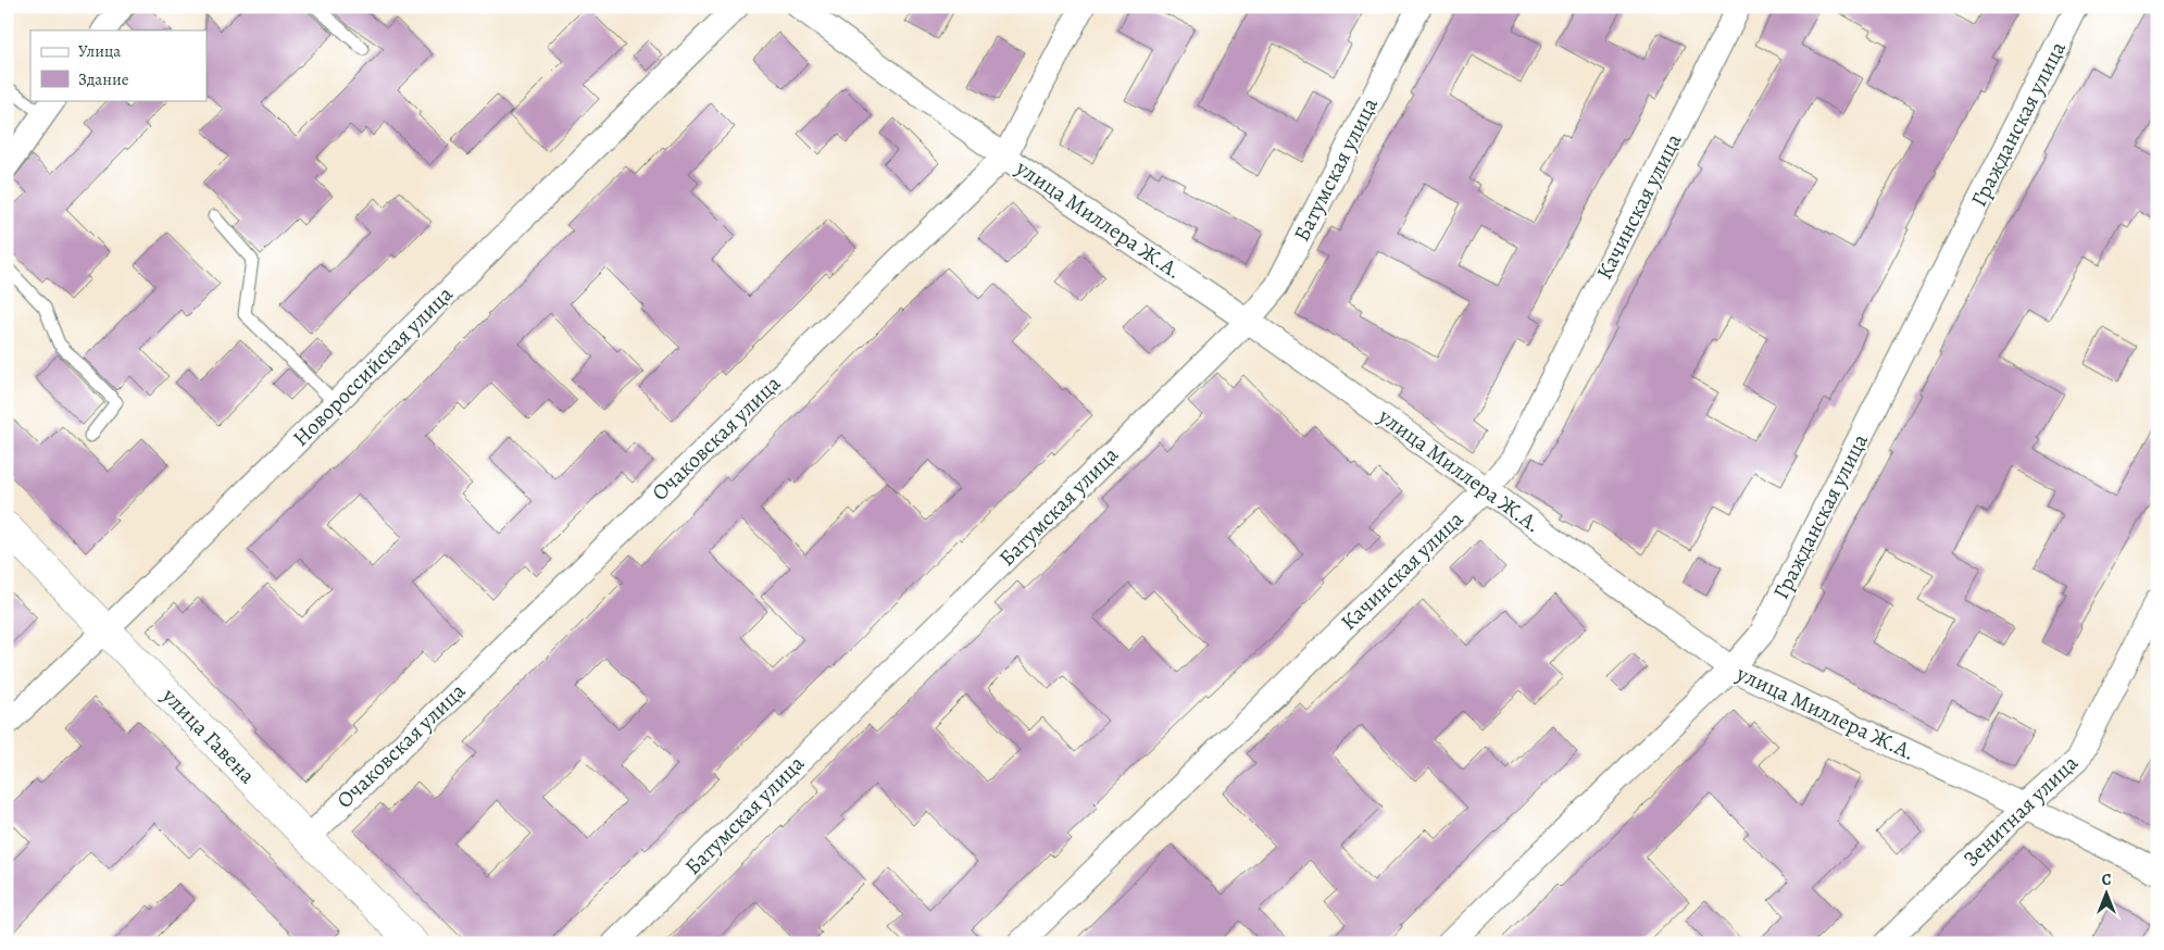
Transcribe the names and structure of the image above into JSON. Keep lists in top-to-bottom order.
{
  "streets": {
    "street": [
      "Гражданская улица",
      "Батумская улица",
      "Качинская улица",
      "улица Миллера Ж.А.",
      "Новороссийская улица",
      "Очаковская улица",
      "улица Гавена",
      "Зенитная улица"
    ]
  },
  "crossings": [
    ["Гражданская улица", "улица Миллера Ж.А."],
    ["Батумская улица", "улица Миллера Ж.А."],
    ["Качинская улица", "улица Миллера Ж.А."],
    ["улица Миллера Ж.А.", "Очаковская улица"],
    ["улица Миллера Ж.А.", "Зенитная улица"],
    ["Новороссийская улица", "улица Гавена"],
    ["Очаковская улица", "улица Гавена"]
  ],
  "legend": ["Улица", "Здание"],
  "north": "top"
}
